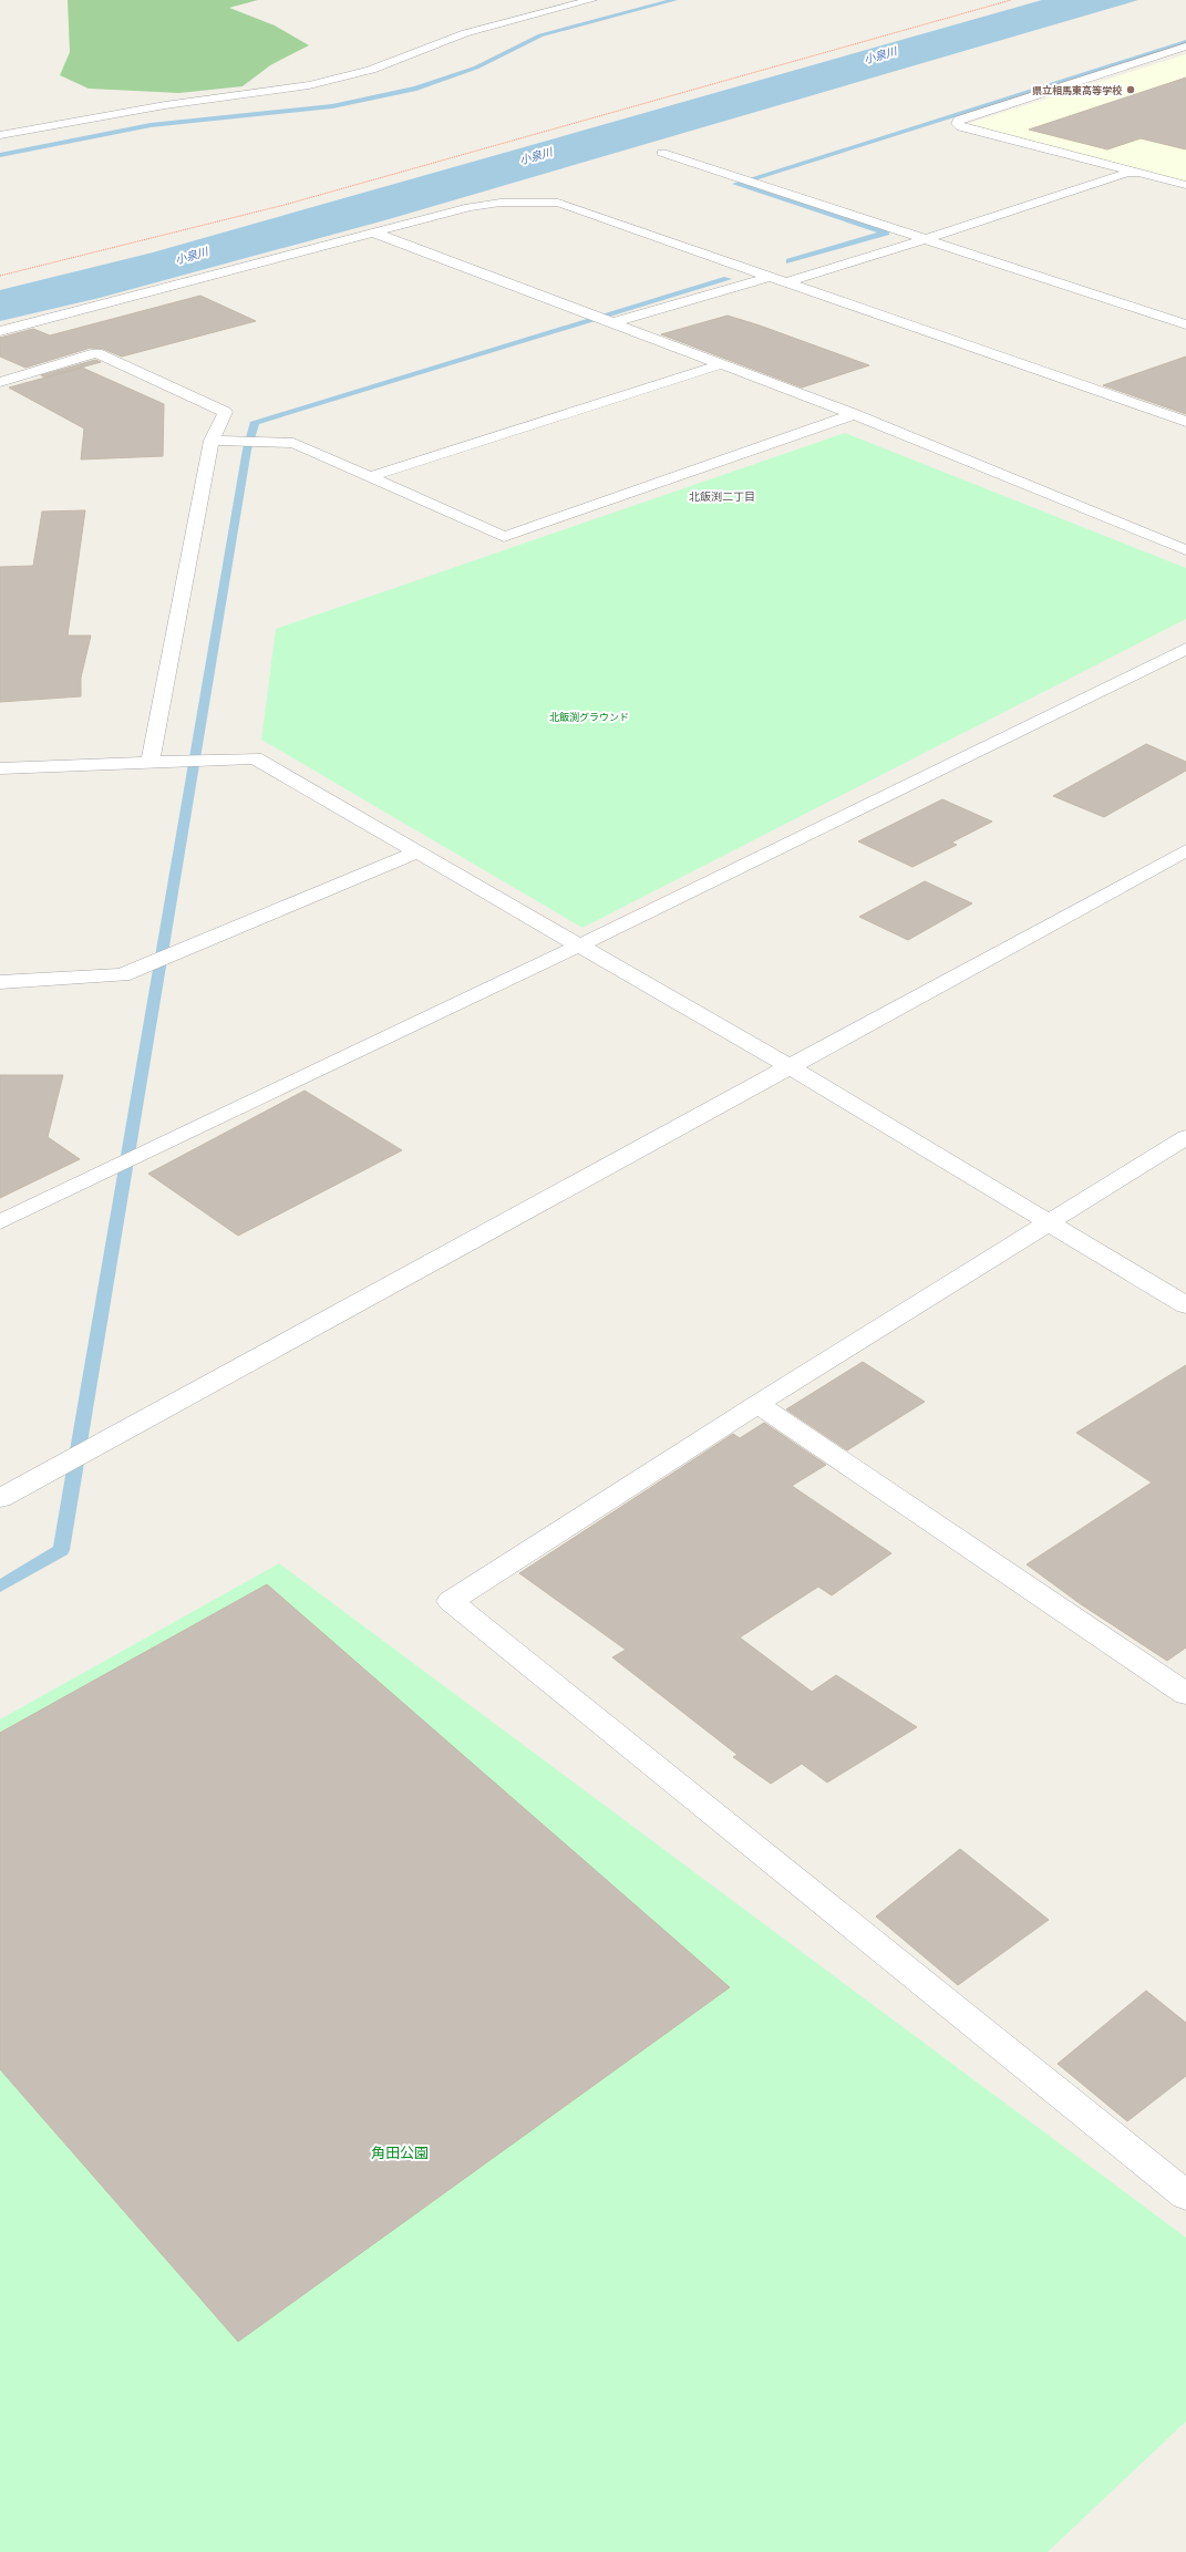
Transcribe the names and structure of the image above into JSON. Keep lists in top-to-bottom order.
{
  "districts": ["北飯渕二丁目"],
  "water": ["小泉川"],
  "parks": ["北飯渕グラウンド", "角田公園"],
  "places": ["県立相馬東高等学校"]
}
